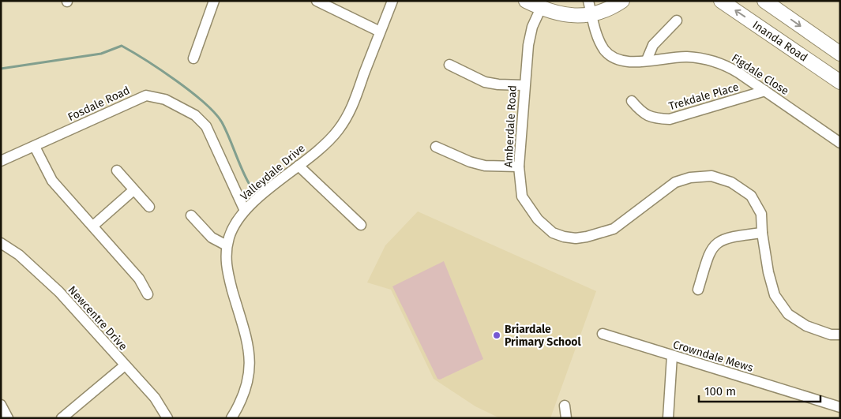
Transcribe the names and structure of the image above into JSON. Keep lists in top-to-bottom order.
{
  "streets": {
    "main road": ["Inanda Road"],
    "street": [
      "Figdale Close",
      "Trekdale Place",
      "Fosdale Road",
      "Amberdale Road",
      "Valleydale Drive",
      "Newcentre Drive",
      "Crowndale Mews"
    ]
  },
  "crossings": [
    ["Figdale Close", "Trekdale Place"],
    ["Fosdale Road", "Valleydale Drive"]
  ],
  "places": ["Briardale Primary School"],
  "scale_bar": "100 m"
}
